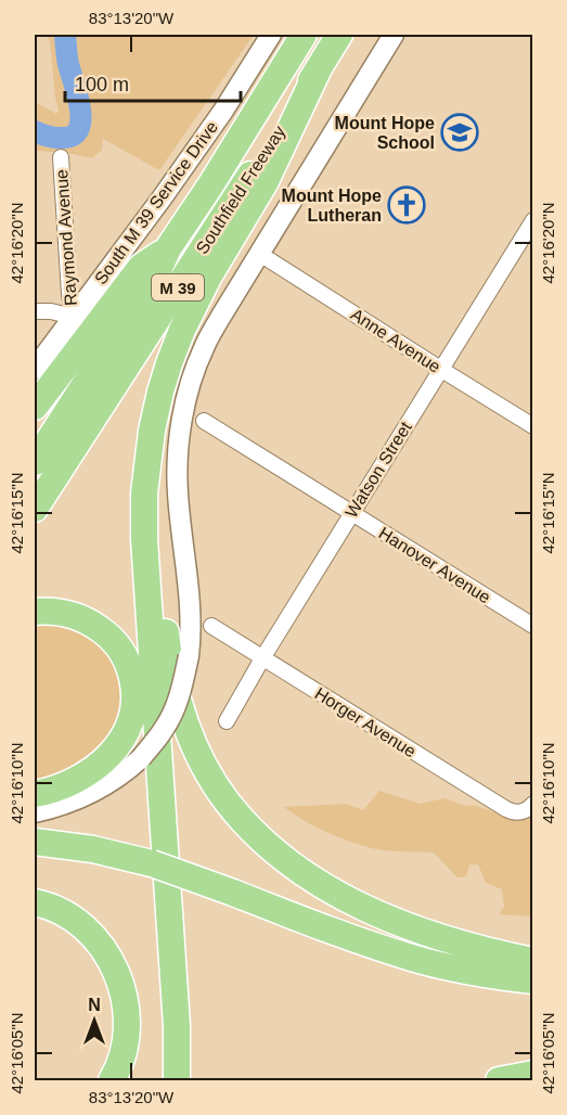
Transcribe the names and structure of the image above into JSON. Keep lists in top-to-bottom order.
{
  "streets": {
    "highway": ["Southfield Freeway", "M 39"],
    "main road": ["South M 39 Service Drive"],
    "street": [
      "Raymond Avenue",
      "Anne Avenue",
      "Watson Street",
      "Hanover Avenue",
      "Horger Avenue"
    ]
  },
  "crossings": [
    ["South M 39 Service Drive", "Raymond Avenue"],
    ["Anne Avenue", "Watson Street"],
    ["Watson Street", "Hanover Avenue"],
    ["Watson Street", "Horger Avenue"]
  ],
  "places": {
    "school or university": ["Mount Hope School"],
    "church": ["Mount Hope Lutheran"]
  },
  "scale_bar": "100 m",
  "north": "top",
  "coordinates": [
    "83°13'20\"W",
    "42°16'20\"N",
    "42°16'15\"N",
    "42°16'10\"N",
    "42°16'05\"N"
  ]
}
